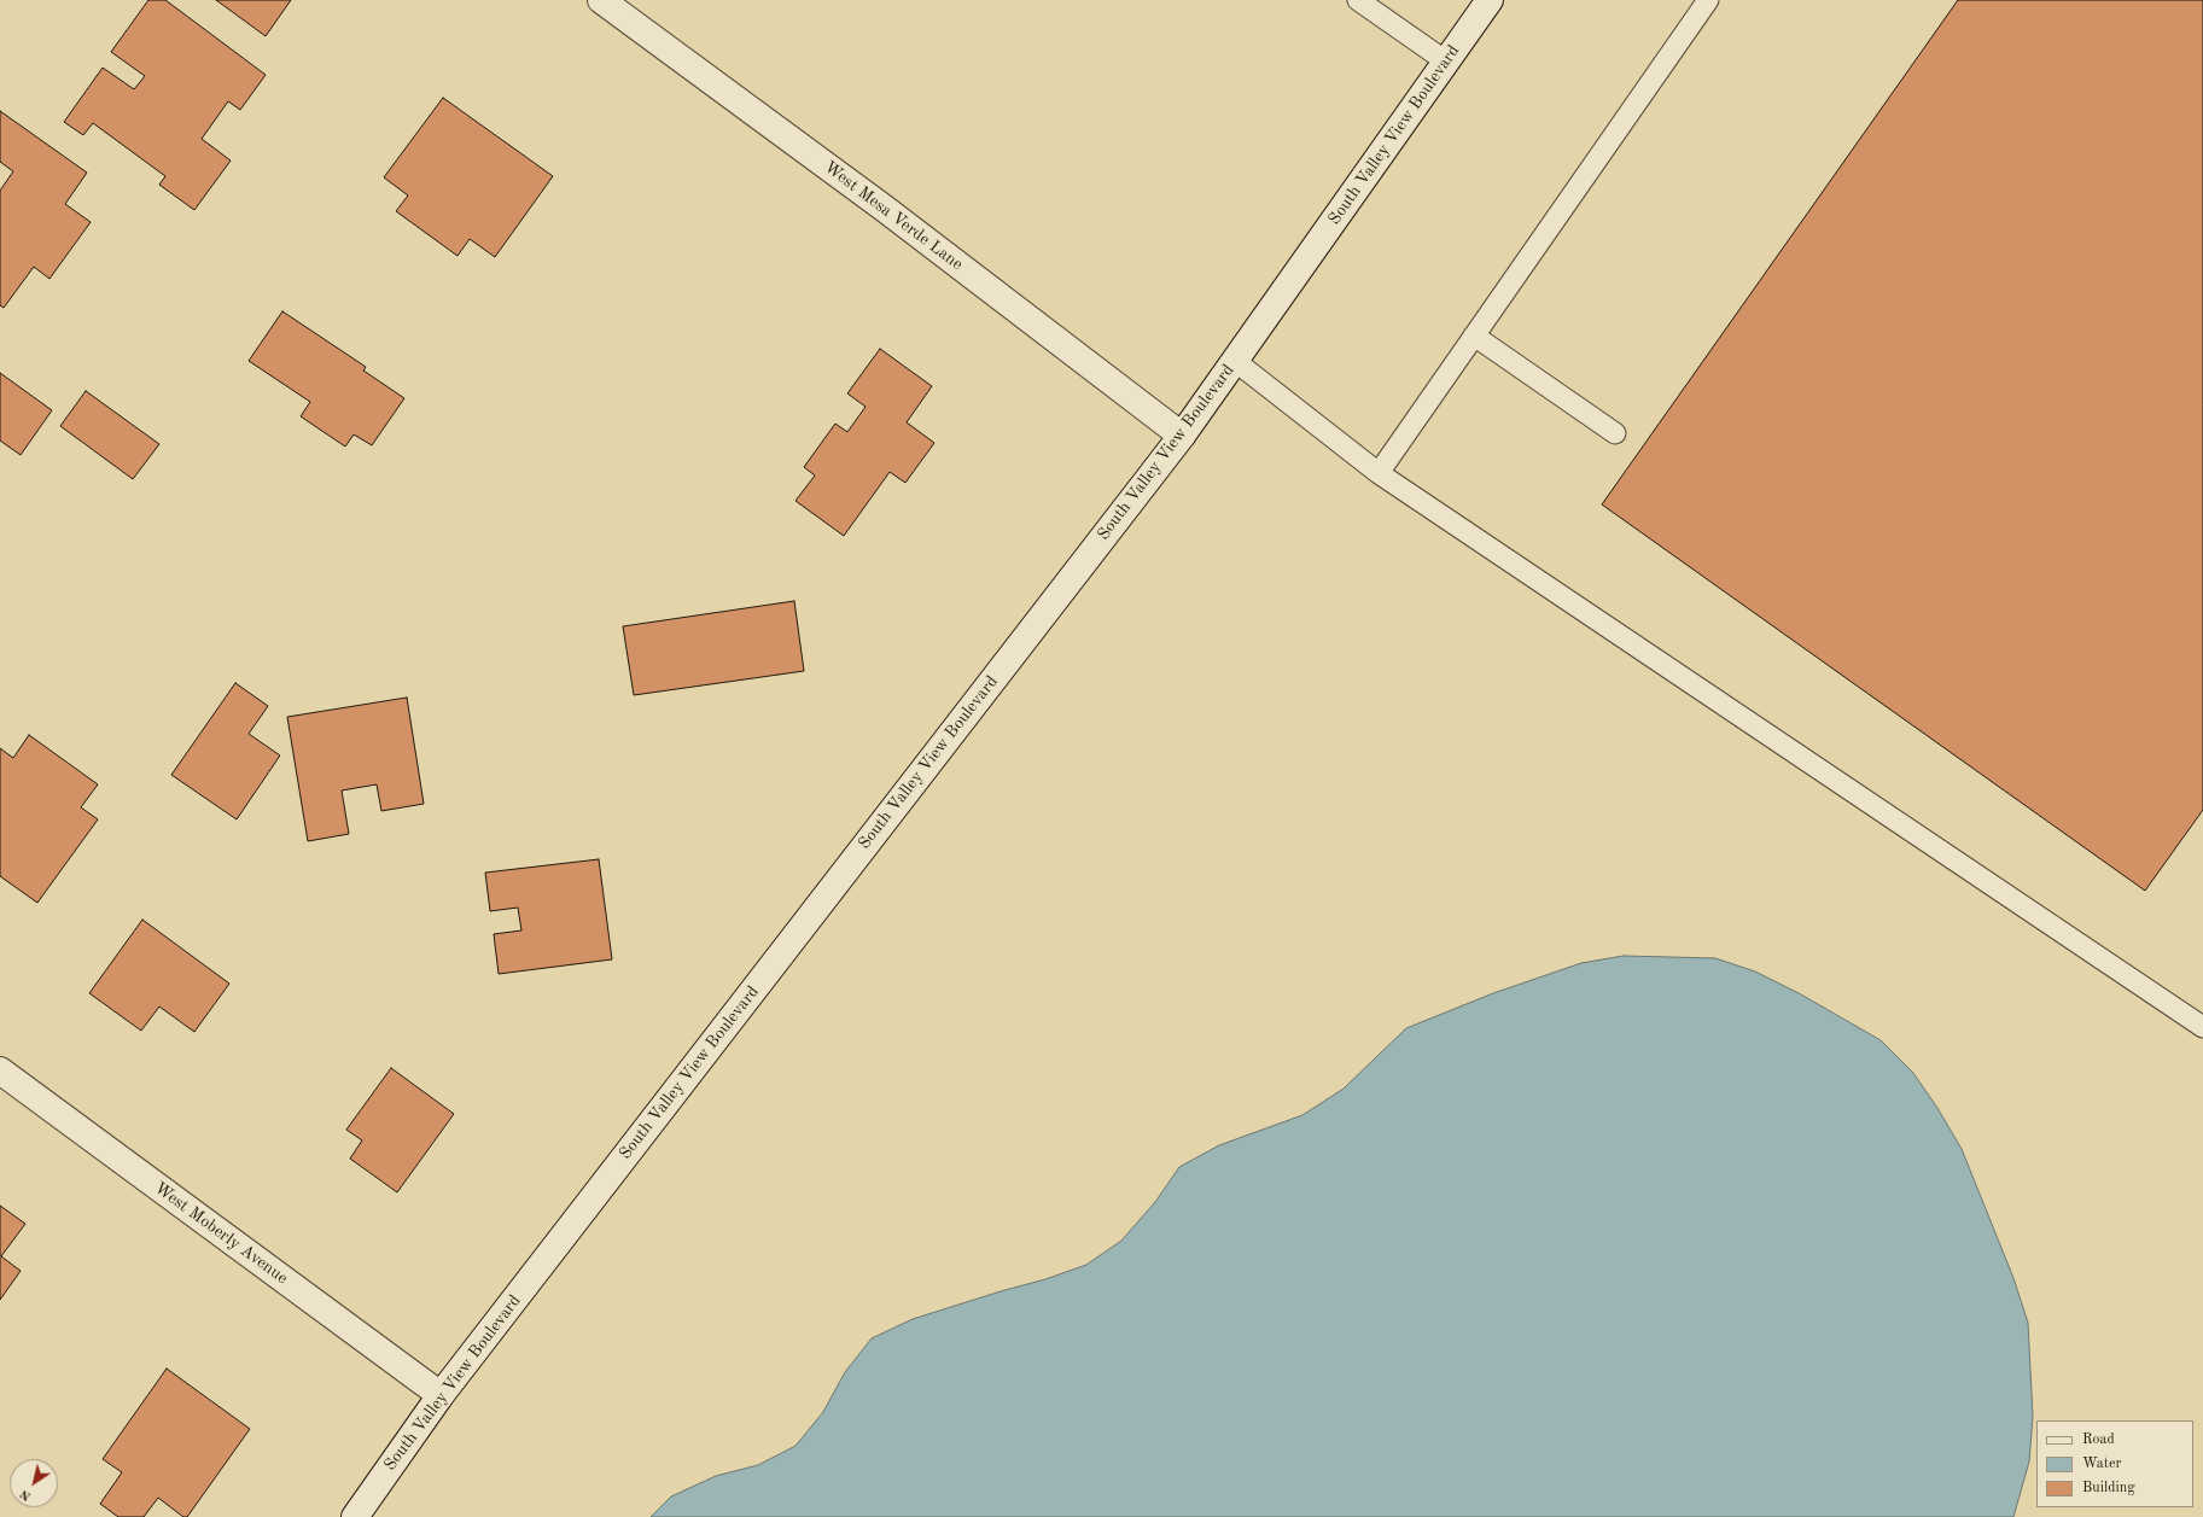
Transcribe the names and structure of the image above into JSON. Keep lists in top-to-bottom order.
{
  "streets": {
    "main road": ["South Valley View Boulevard", "West Mesa Verde Lane", "West Moberly Avenue"]
  },
  "crossings": [
    ["South Valley View Boulevard", "West Mesa Verde Lane"],
    ["South Valley View Boulevard", "West Moberly Avenue"]
  ],
  "legend": ["Road", "Water", "Building"],
  "north": "bottom left"
}
